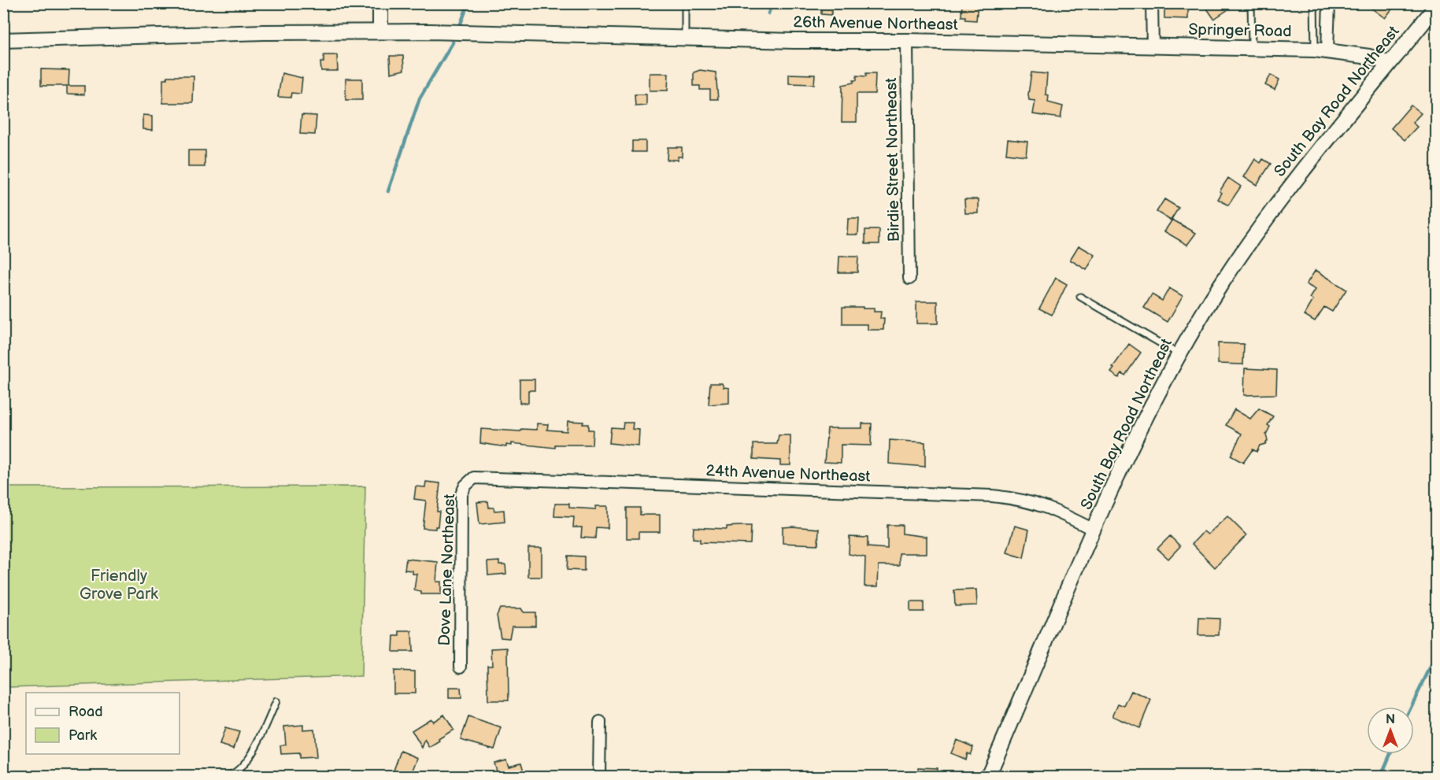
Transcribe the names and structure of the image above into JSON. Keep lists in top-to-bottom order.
{
  "streets": {
    "street": [
      "26th Avenue Northeast",
      "Springer Road",
      "South Bay Road Northeast",
      "Birdie Street Northeast",
      "24th Avenue Northeast",
      "Dove Lane Northeast"
    ]
  },
  "crossings": [
    ["26th Avenue Northeast", "Springer Road"],
    ["26th Avenue Northeast", "Birdie Street Northeast"],
    ["South Bay Road Northeast", "24th Avenue Northeast"],
    ["24th Avenue Northeast", "Dove Lane Northeast"]
  ],
  "parks": ["Friendly Grove Park"],
  "legend": ["Road", "Park"],
  "north": "top"
}
